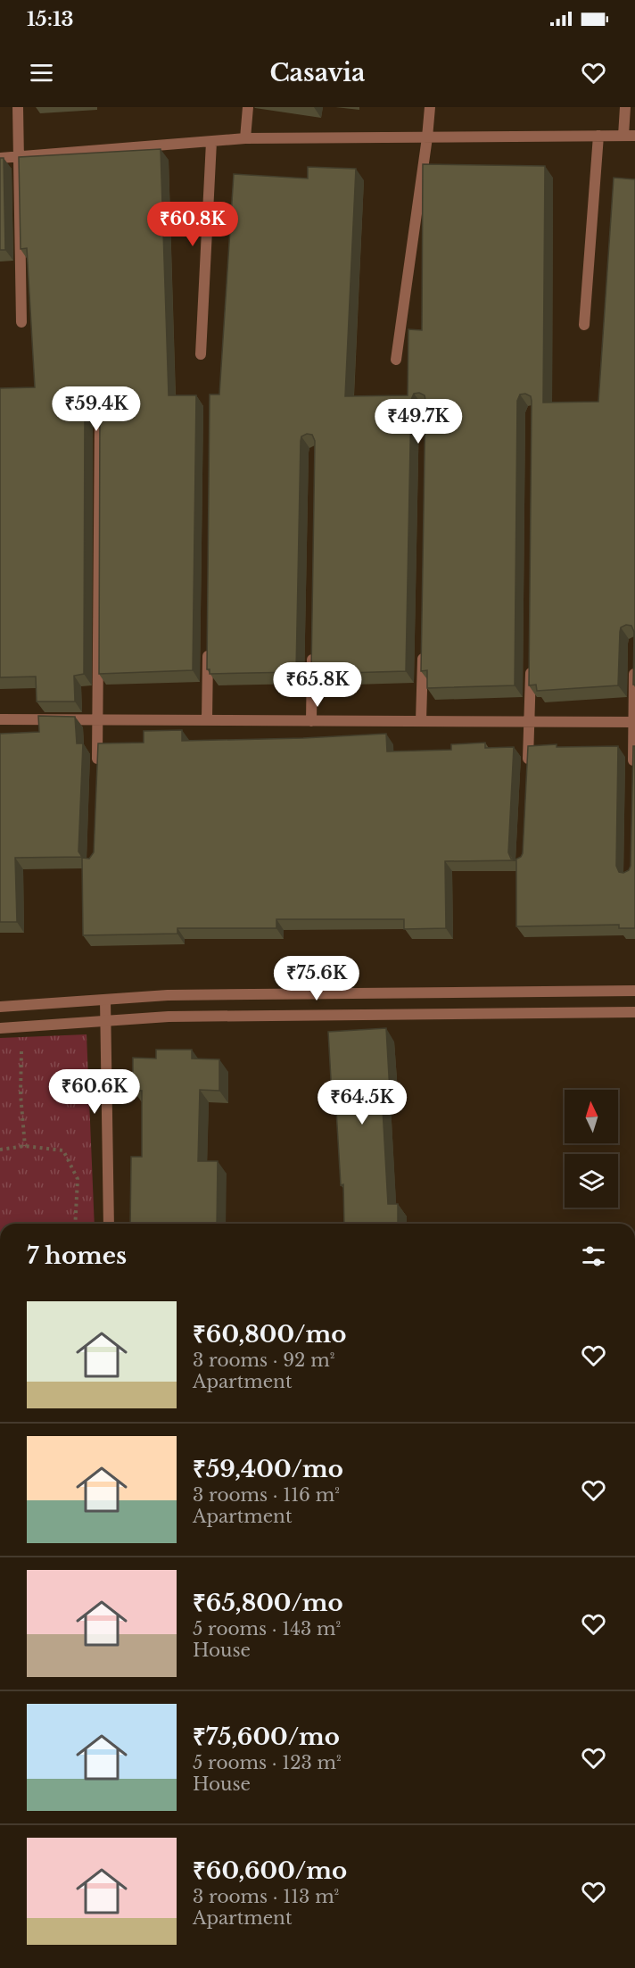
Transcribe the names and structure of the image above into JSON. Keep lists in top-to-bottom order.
{
  "north": "top",
  "page": {
    "status": "15:13",
    "header": "Casavia",
    "price": [
      "₹60.8K",
      "₹59.4K",
      "₹49.7K",
      "₹65.8K",
      "₹75.6K",
      "₹60.6K",
      "₹64.5K"
    ],
    "heading": "7 homes",
    "list": [
      {
        "name": "₹60,800/mo",
        "note": "3 rooms · 92 m² · Apartment"
      },
      {
        "name": "₹59,400/mo",
        "note": "3 rooms · 116 m² · Apartment"
      },
      {
        "name": "₹65,800/mo",
        "note": "5 rooms · 143 m² · House"
      },
      {
        "name": "₹75,600/mo",
        "note": "5 rooms · 123 m² · House"
      },
      {
        "name": "₹60,600/mo",
        "note": "3 rooms · 113 m² · Apartment"
      }
    ]
  }
}
